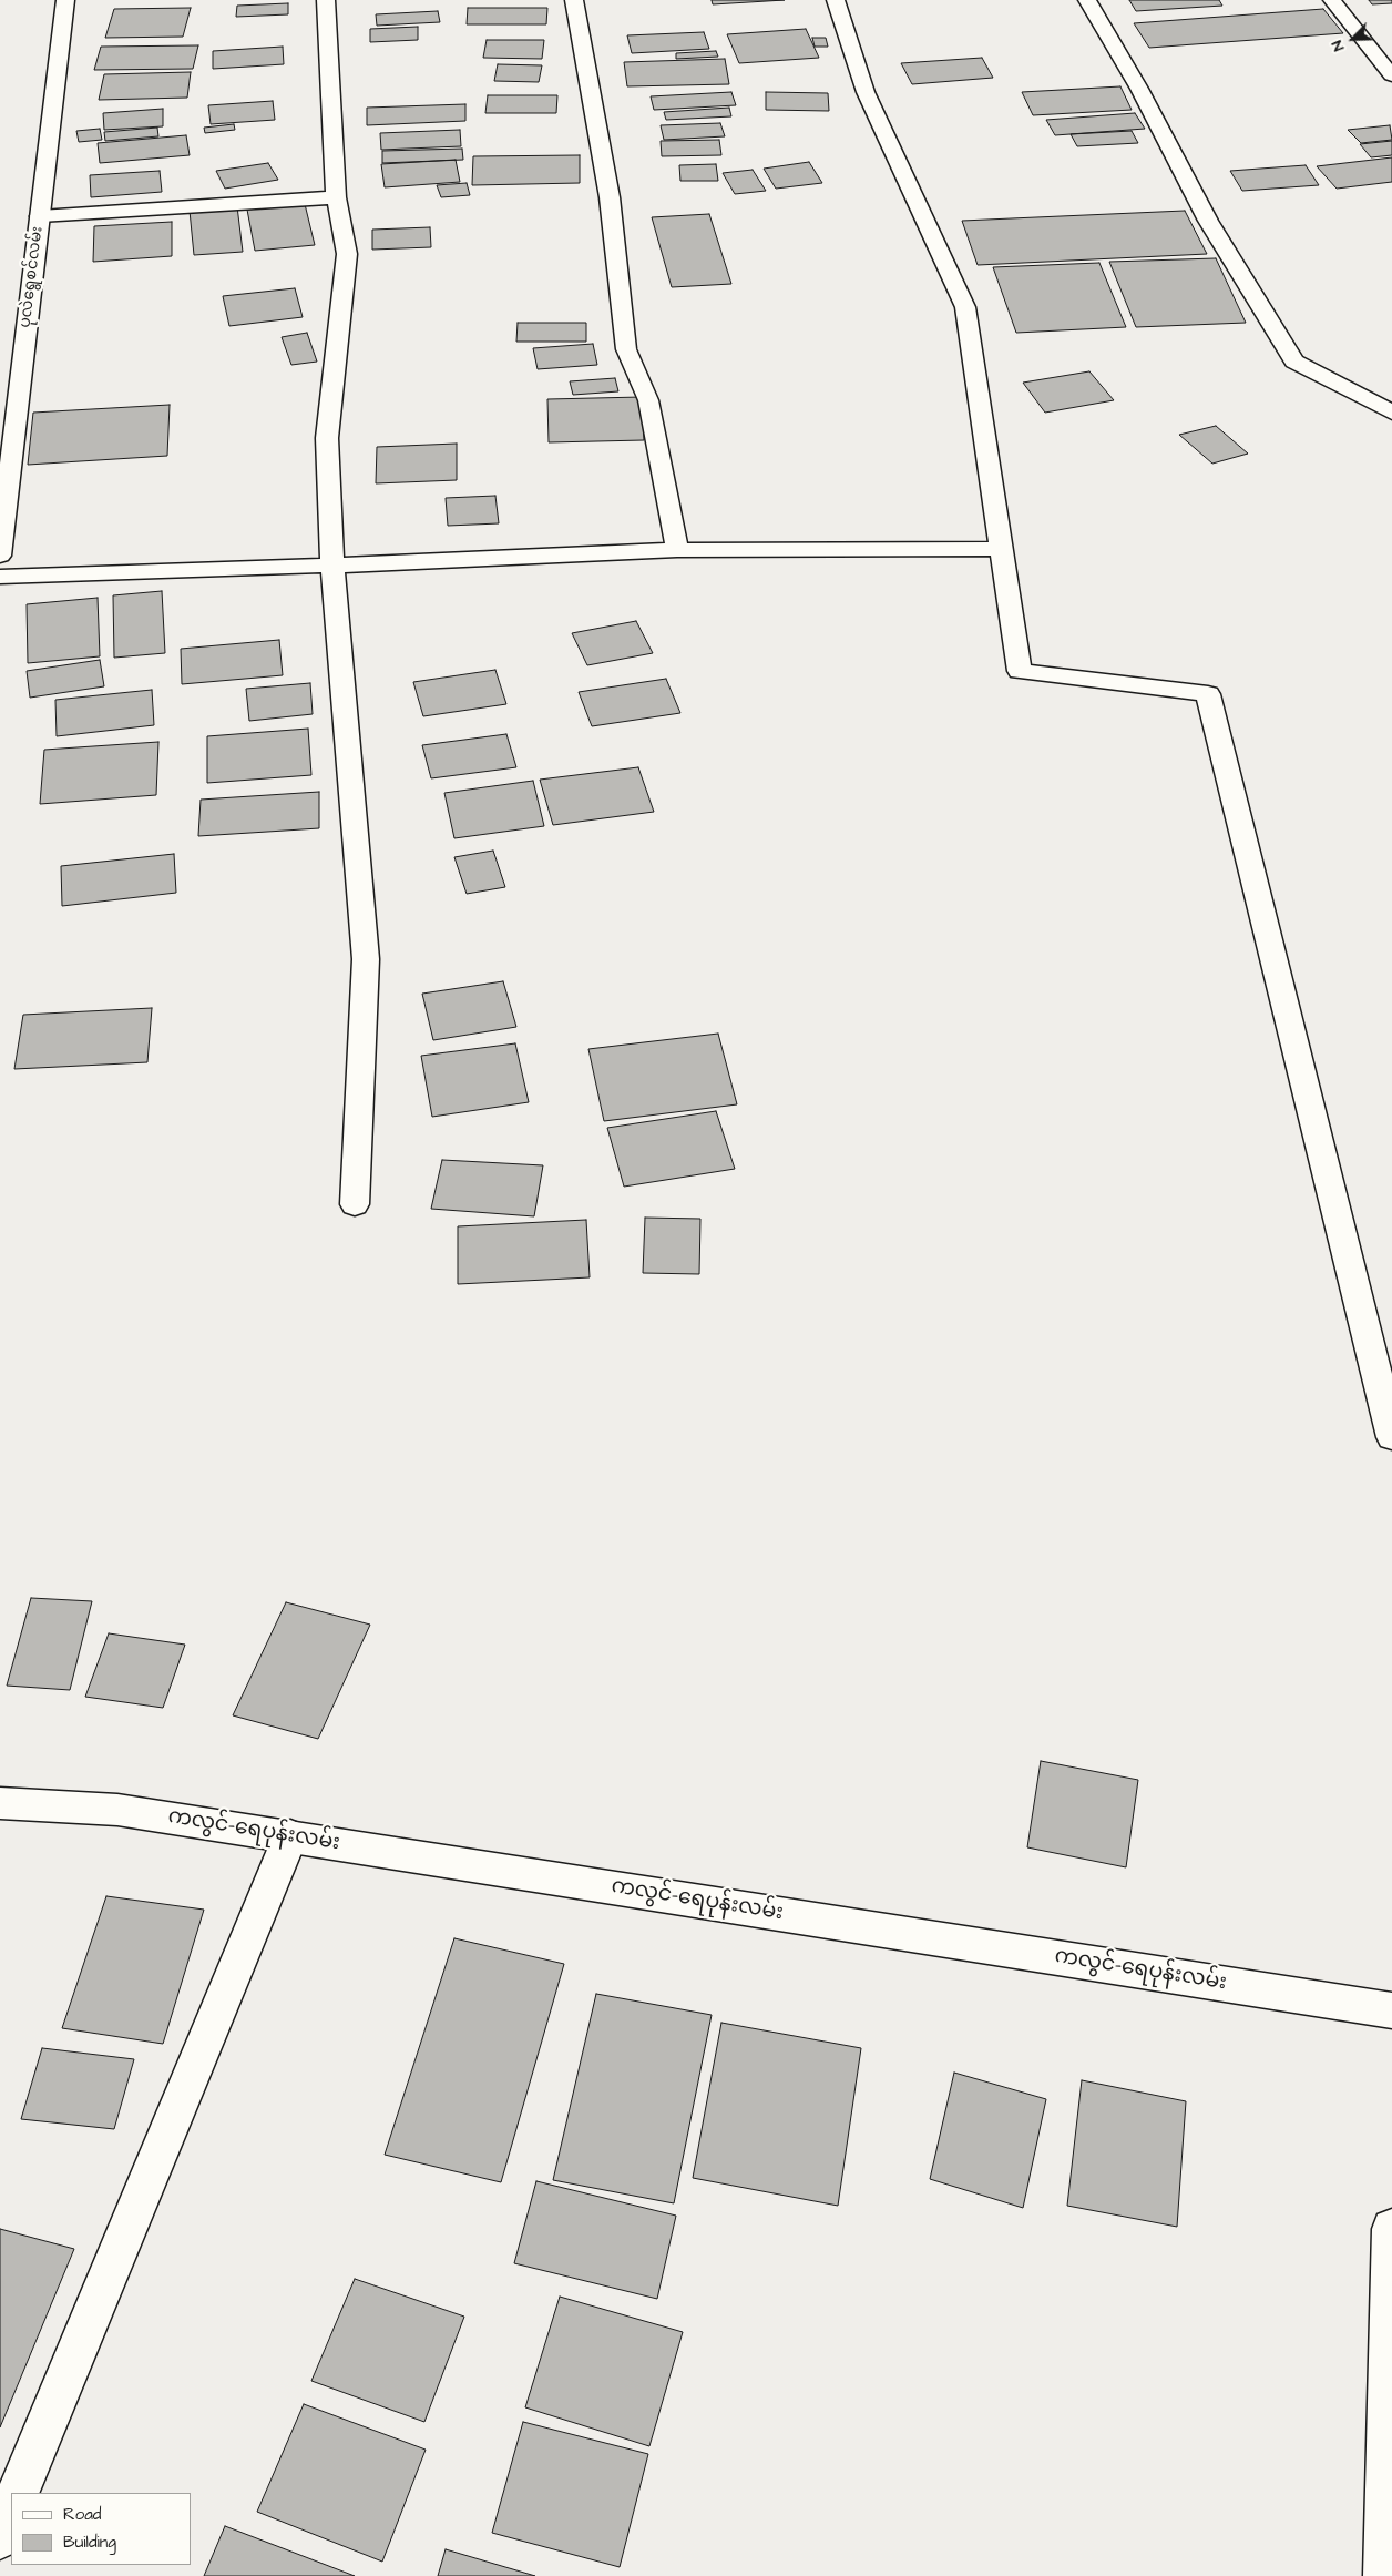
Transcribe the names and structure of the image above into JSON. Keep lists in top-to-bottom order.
{
  "streets": {
    "street": ["ပုလဲရွေစင်လမ်း", "ကလွင်-ရေပုန်းလမ်း"]
  },
  "legend": ["Road", "Building"],
  "north": "bottom left"
}
